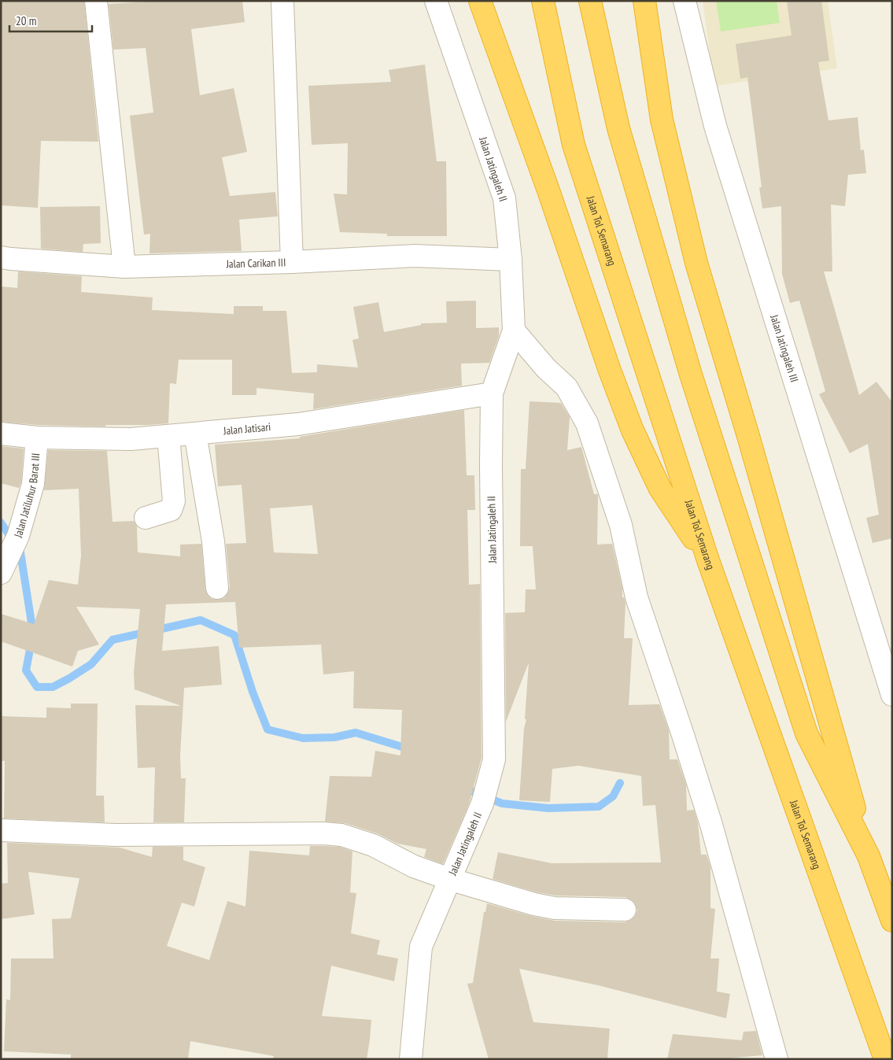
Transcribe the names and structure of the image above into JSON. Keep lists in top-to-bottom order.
{
  "streets": {
    "highway": ["Jalan Tol Semarang"],
    "street": [
      "Jalan Jatingaleh II",
      "Jalan Carikan III",
      "Jalan Jatingaleh III",
      "Jalan Jatisari",
      "Jalan Jatiluhur Barat III"
    ]
  },
  "crossings": [
    ["Jalan Jatingaleh II", "Jalan Carikan III"],
    ["Jalan Jatingaleh II", "Jalan Jatisari"],
    ["Jalan Jatisari", "Jalan Jatiluhur Barat III"]
  ],
  "scale_bar": "20 m"
}
